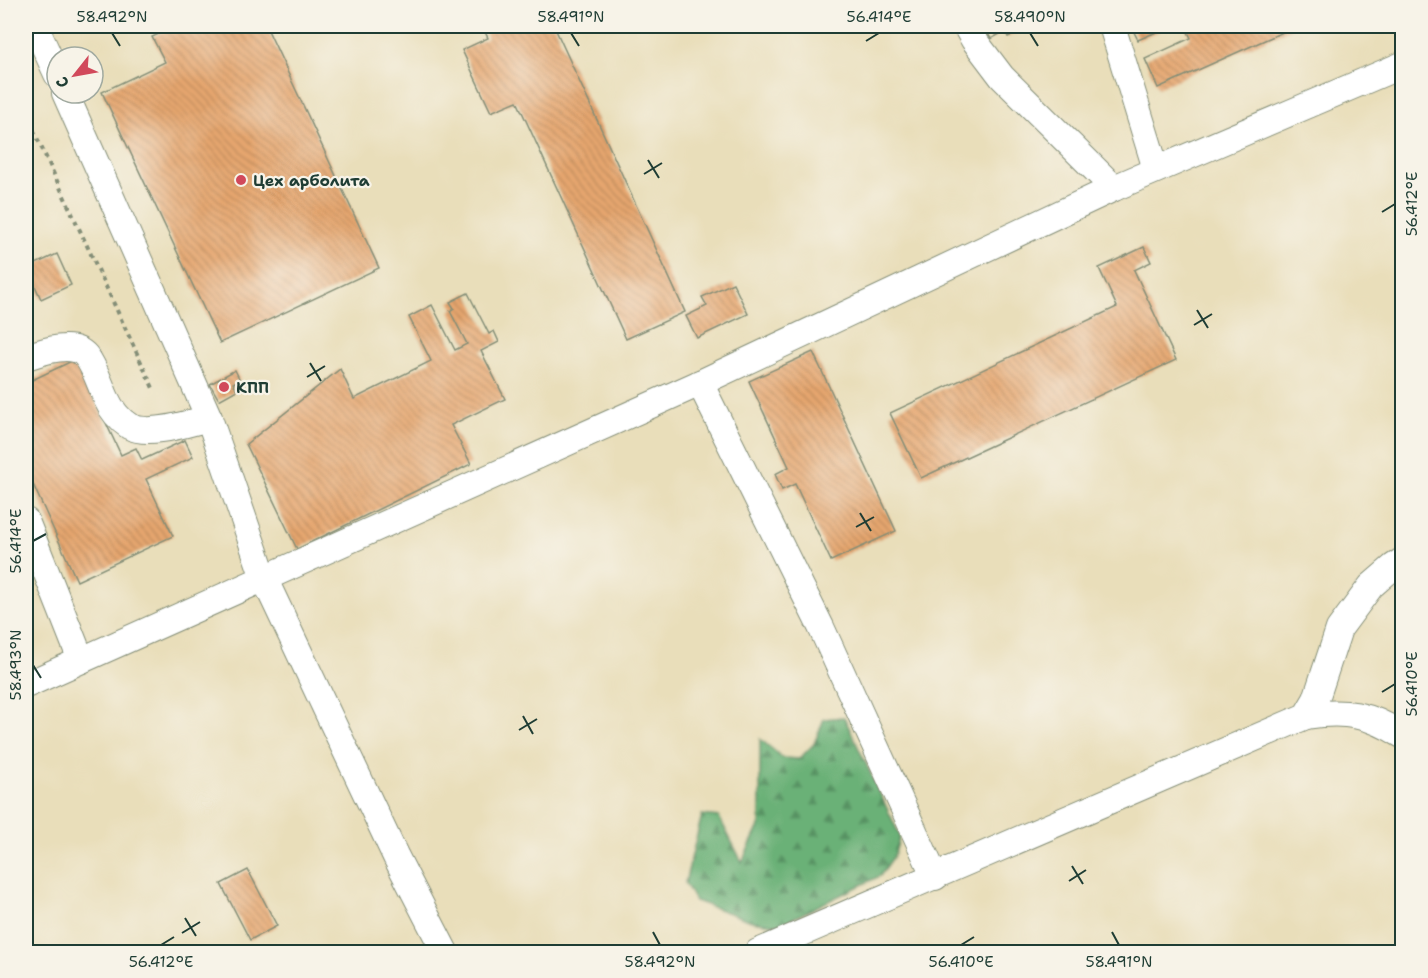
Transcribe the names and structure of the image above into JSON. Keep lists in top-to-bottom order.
{
  "places": ["Цех арболита", "КПП"],
  "north": "bottom left",
  "coordinates": [
    "58.492°N",
    "58.491°N",
    "56.414°E",
    "58.490°N",
    "56.412°E",
    "58.493°N",
    "56.410°E"
  ]
}
